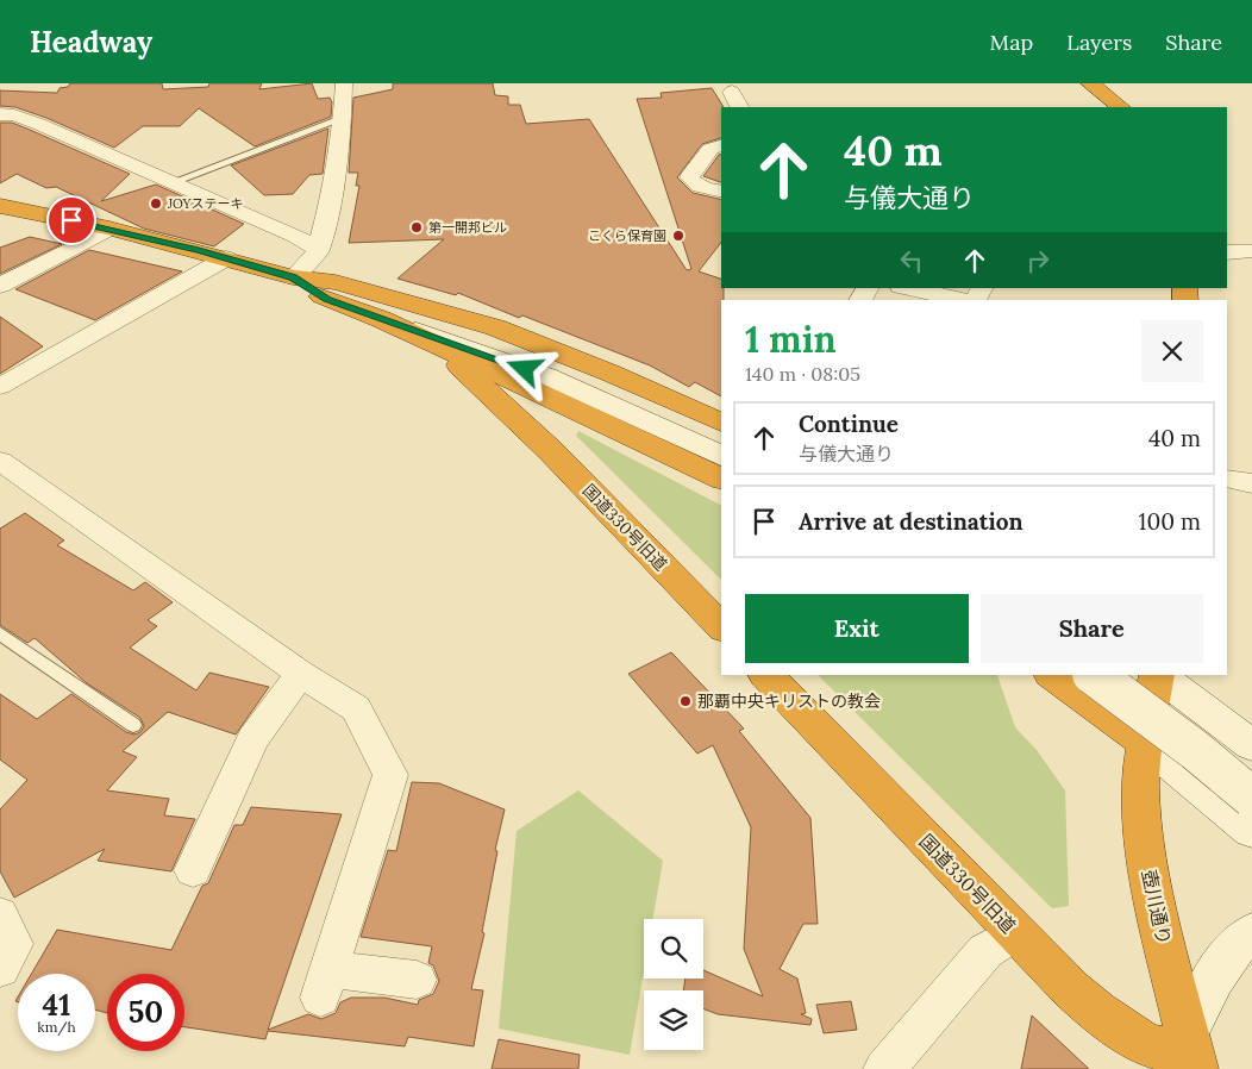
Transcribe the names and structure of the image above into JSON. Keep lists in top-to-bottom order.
{
  "streets": {
    "highway": ["国道330号旧道", "壺川通り"]
  },
  "crossings": [
    ["国道330号旧道", "壺川通り"]
  ],
  "places": [
    "JOYステーキ",
    "第一開邦ビル",
    "こくら保育園",
    "那覇中央キリストの教会"
  ],
  "page": {
    "header": "Headway",
    "nav": ["Map", "Layers", "Share"],
    "turn": ["40 m", "与儀大通り"],
    "heading": ["1 min", "140 m · 08:05"],
    "list": [
      {
        "name": "Continue",
        "note": "与儀大通り",
        "value": "40 m"
      },
      {
        "name": "Arrive at destination",
        "value": "100 m"
      }
    ],
    "buttons": ["Exit", "Share"],
    "speed": "41 km/h",
    "limit": "50"
  }
}
